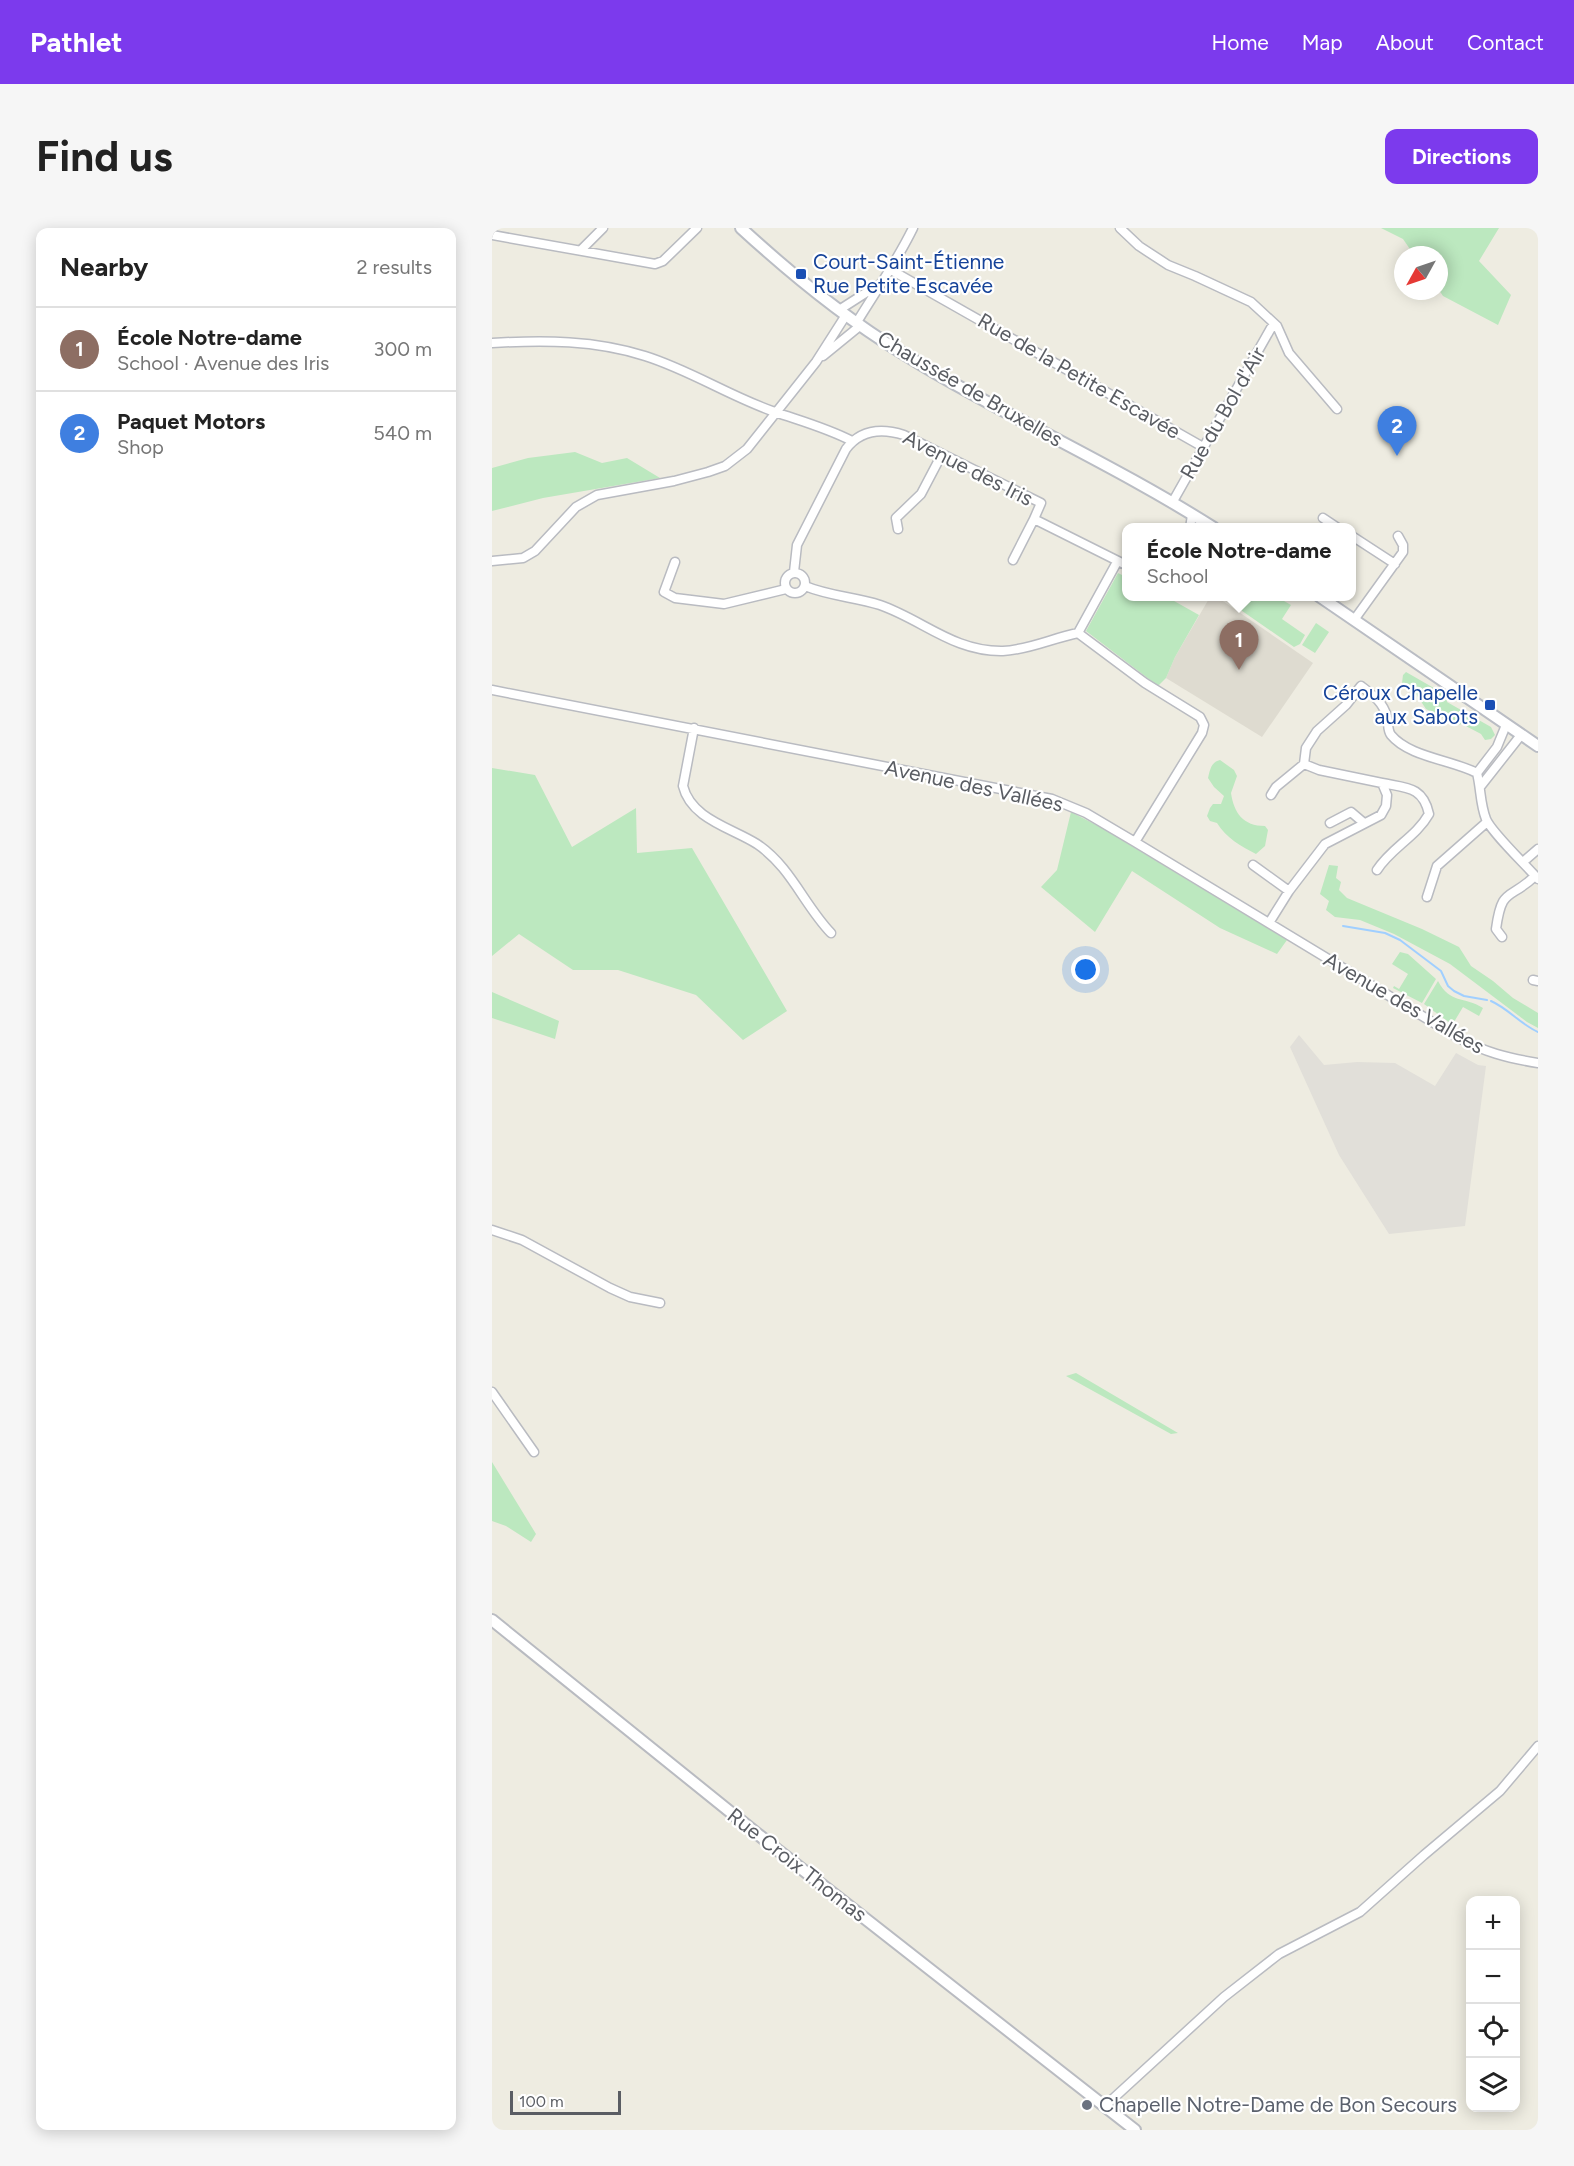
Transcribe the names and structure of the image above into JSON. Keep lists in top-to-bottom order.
{
  "streets": {
    "street": [
      "Rue de la Petite Escavée",
      "Chaussée de Bruxelles",
      "Rue du Bol d'Air",
      "Avenue des Iris",
      "Avenue des Vallées",
      "Rue Croix Thomas"
    ]
  },
  "crossings": [
    ["Rue de la Petite Escavée", "Rue du Bol d'Air"],
    ["Chaussée de Bruxelles", "Rue du Bol d'Air"]
  ],
  "places": {
    "transit": ["Court-Saint-Étienne Rue Petite Escavée", "Céroux Chapelle aux Sabots"],
    "other": ["Chapelle Notre-Dame de Bon Secours"]
  },
  "scale_bar": "100 m",
  "north": "bottom left",
  "page": {
    "header": "Pathlet",
    "nav": [
      "Home",
      "Map",
      "About",
      "Contact"
    ],
    "buttons": "Directions",
    "title": "Find us",
    "heading": ["Nearby", "2 results"],
    "list": [
      {
        "mark": "1",
        "name": "École Notre-dame",
        "note": "School · Avenue des Iris",
        "value": "300 m"
      },
      {
        "mark": "2",
        "name": "Paquet Motors",
        "note": "Shop",
        "value": "540 m"
      }
    ],
    "pins": ["2", "1"],
    "popup": ["École Notre-dame", "School"],
    "map_buttons": ["+", "−"],
    "scale": "100 m"
  }
}
